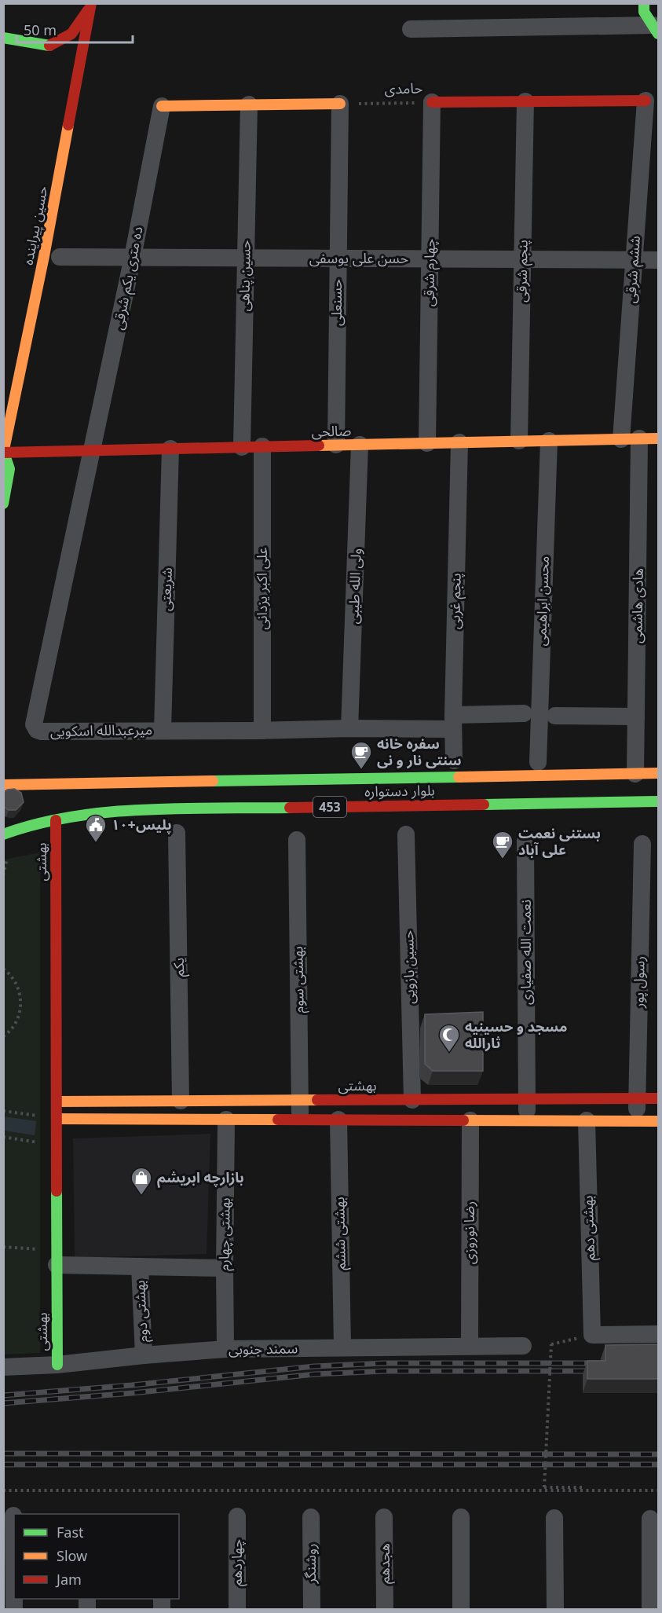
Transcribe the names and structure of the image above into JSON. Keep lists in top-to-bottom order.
{
  "streets": {
    "street": [
      "حامدی",
      "حسین پیراینده",
      "حسن علی یوسفی",
      "ششم شرقی",
      "پنجم شرقی",
      "چهارم شرقی",
      "حسین پناهی",
      "ده متری یکم شرقی",
      "حسنعلی",
      "صالحی",
      "ولی الله طیبی",
      "علی اکبر یزدانی",
      "شریعتی",
      "پنجم غربی",
      "محسن ابراهیمی",
      "هادی هاشمی",
      "میرعبدالله اسکویی",
      "بلوار دستواره",
      "453",
      "بهشتی",
      "نعمت الله صفیاری",
      "یکم",
      "حسین بازویی",
      "بهشتی سوم",
      "رسول پور",
      "بهشتی دهم",
      "رضا نوروزی",
      "بهشتی ششم",
      "بهشتی چهارم",
      "بهشتی دوم",
      "سمند جنوبی",
      "چهاردهم",
      "روشنگر",
      "هجدهم"
    ]
  },
  "crossings": [
    ["حامدی", "ششم شرقی"],
    ["حامدی", "پنجم شرقی"],
    ["حامدی", "چهارم شرقی"],
    ["حامدی", "حسنعلی"],
    ["حسین پیراینده", "صالحی"],
    ["حسن علی یوسفی", "ششم شرقی"],
    ["حسن علی یوسفی", "پنجم شرقی"],
    ["حسن علی یوسفی", "چهارم شرقی"],
    ["حسن علی یوسفی", "حسین پناهی"],
    ["حسن علی یوسفی", "ده متری یکم شرقی"],
    ["حسن علی یوسفی", "حسنعلی"],
    ["ششم شرقی", "صالحی"],
    ["پنجم شرقی", "صالحی"],
    ["چهارم شرقی", "صالحی"],
    ["حسین پناهی", "صالحی"],
    ["ده متری یکم شرقی", "صالحی"],
    ["ده متری یکم شرقی", "میرعبدالله اسکویی"],
    ["حسنعلی", "صالحی"],
    ["صالحی", "ولی الله طیبی"],
    ["صالحی", "علی اکبر یزدانی"],
    ["صالحی", "شریعتی"],
    ["صالحی", "پنجم غربی"],
    ["صالحی", "محسن ابراهیمی"],
    ["صالحی", "هادی هاشمی"],
    ["صالحی", "میرعبدالله اسکویی"],
    ["ولی الله طیبی", "میرعبدالله اسکویی"],
    ["علی اکبر یزدانی", "میرعبدالله اسکویی"],
    ["شریعتی", "میرعبدالله اسکویی"],
    ["پنجم غربی", "میرعبدالله اسکویی"],
    ["هادی هاشمی", "بلوار دستواره"],
    ["بلوار دستواره", "بهشتی"],
    ["بهشتی", "نعمت الله صفیاری"],
    ["بهشتی", "یکم"],
    ["بهشتی", "حسین بازویی"],
    ["بهشتی", "بهشتی سوم"],
    ["بهشتی", "رسول پور"],
    ["بهشتی", "بهشتی دوم"],
    ["بهشتی", "سمند جنوبی"],
    ["رضا نوروزی", "سمند جنوبی"],
    ["بهشتی ششم", "سمند جنوبی"],
    ["بهشتی چهارم", "بهشتی دوم"],
    ["بهشتی چهارم", "سمند جنوبی"],
    ["بهشتی دوم", "سمند جنوبی"]
  ],
  "places": {
    "cafe": ["سفره خانه سنتی نار و نی", "بستنی نعمت علی آباد"],
    "public building": ["پلیس+۱۰"],
    "mosque": ["مسجد و حسینیه ثارالله"],
    "shop": ["بازارچه ابریشم"]
  },
  "legend": ["Fast", "Slow", "Jam"],
  "scale_bar": "50 m"
}
